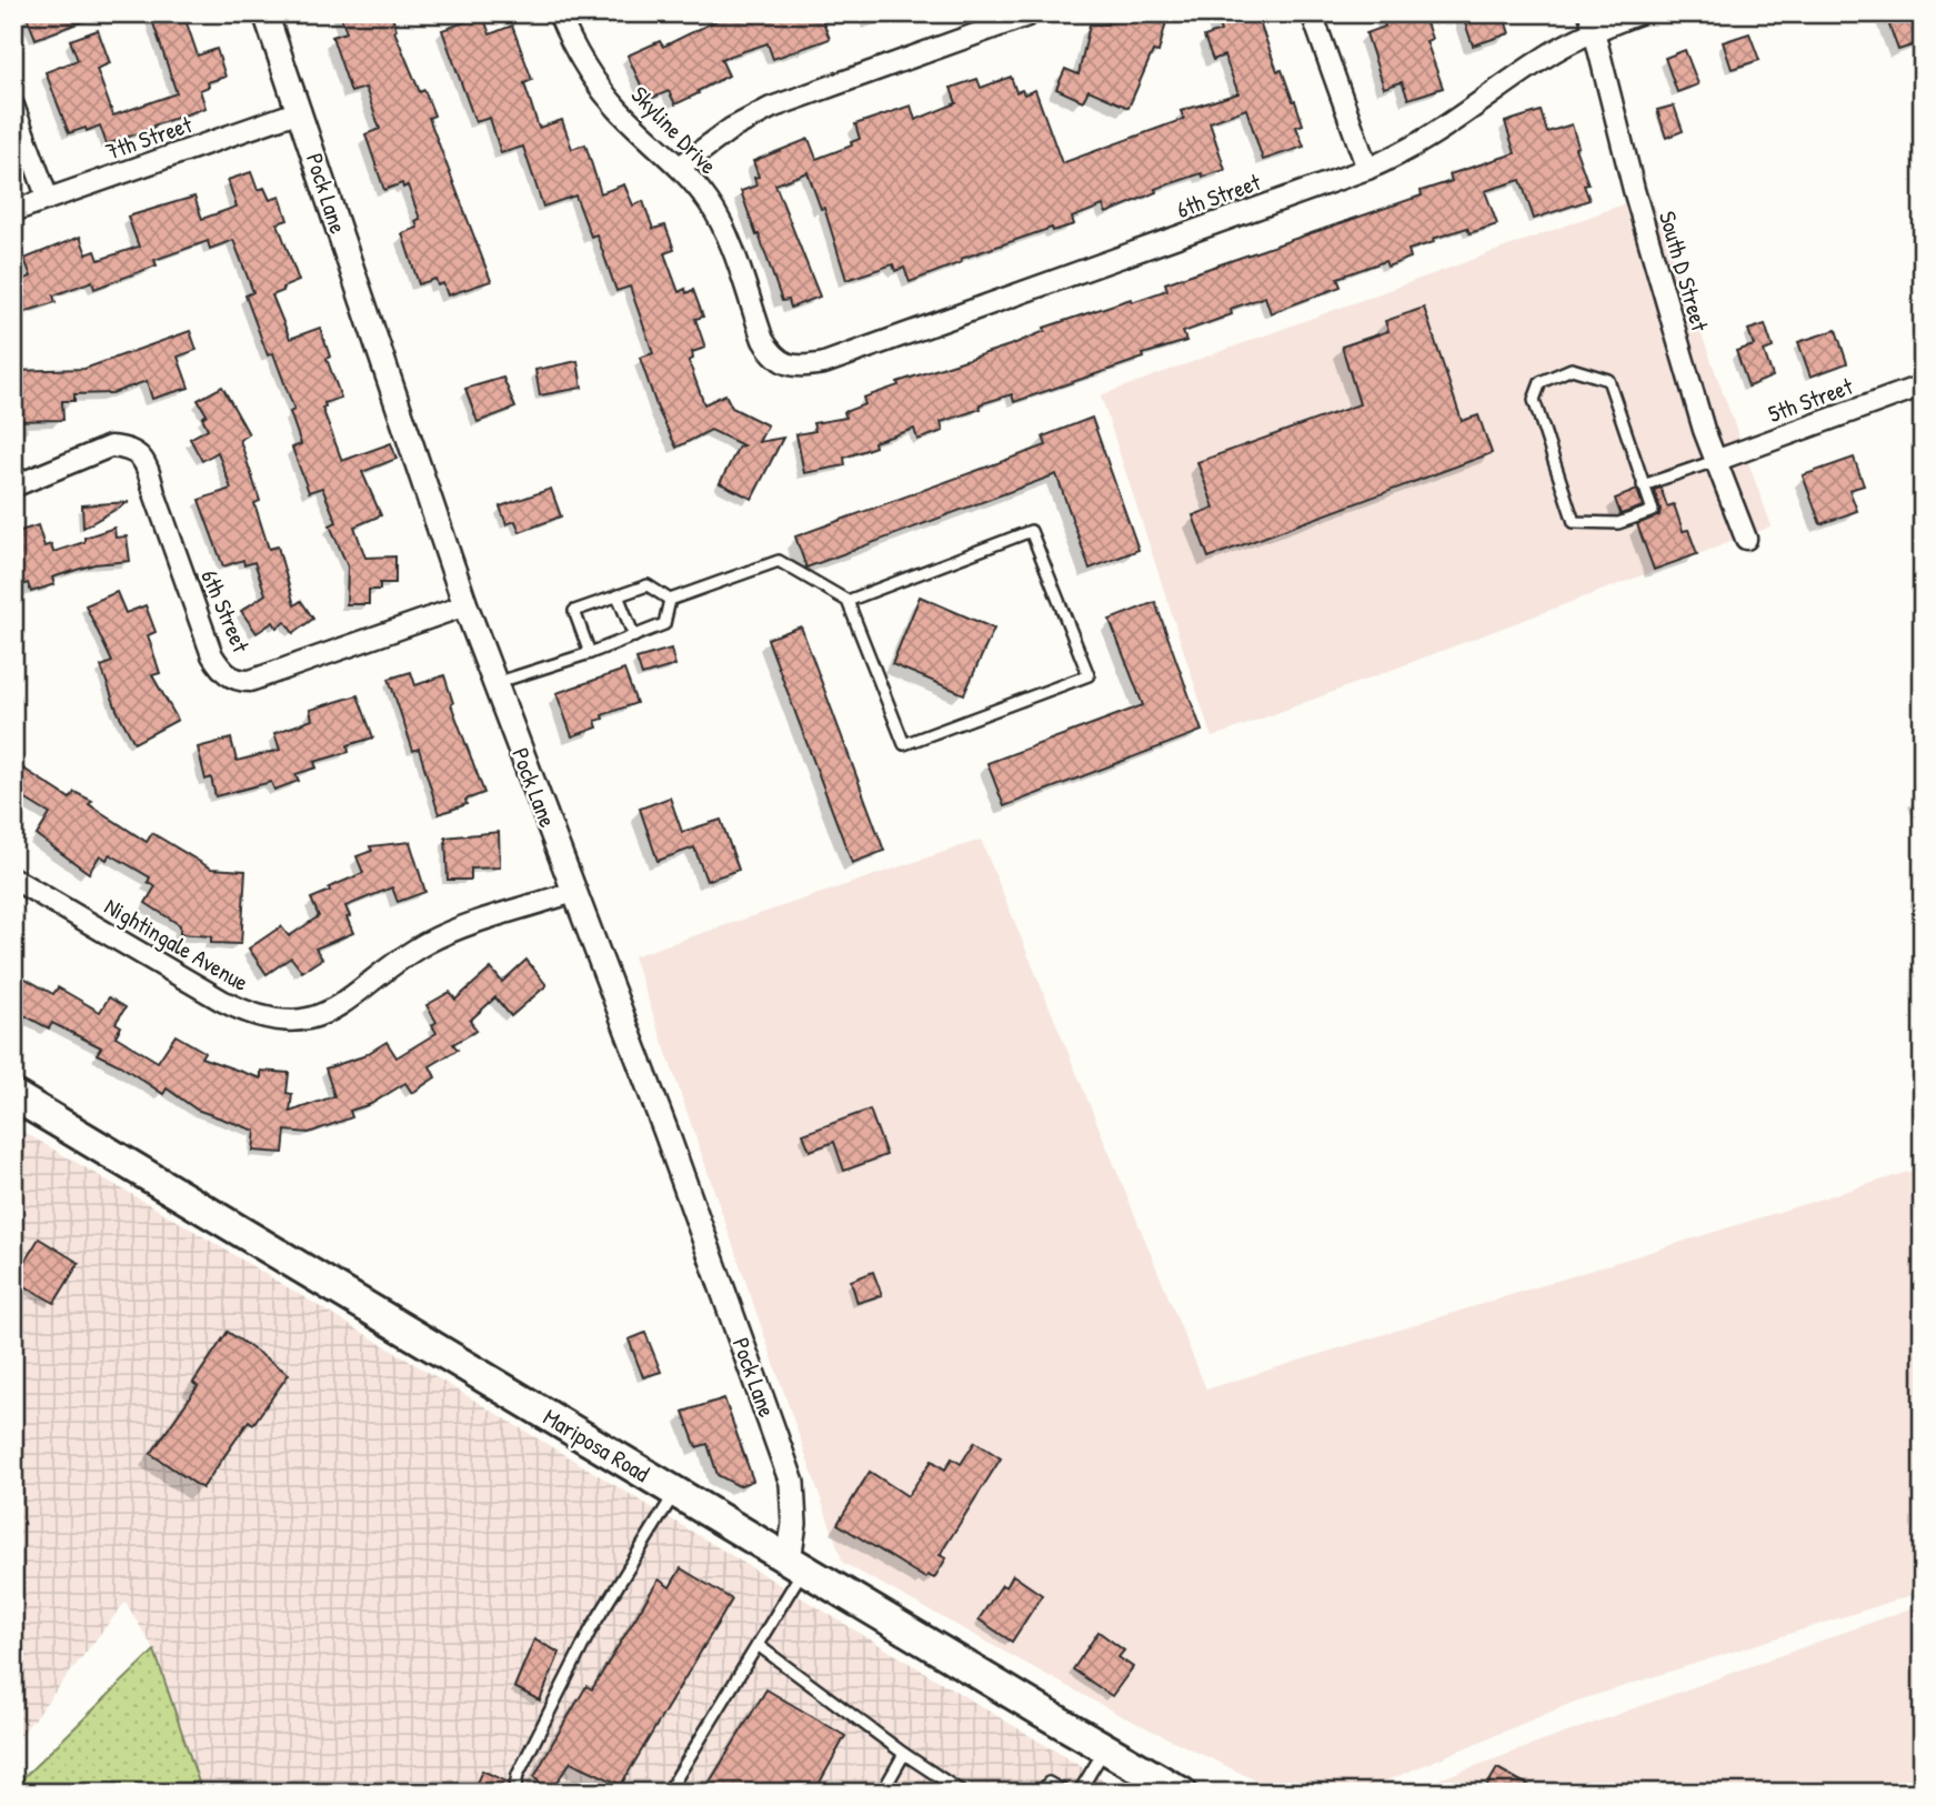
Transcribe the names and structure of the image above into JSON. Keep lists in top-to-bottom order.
{
  "streets": {
    "main road": ["Mariposa Road"],
    "street": [
      "Skyline Drive",
      "7th Street",
      "Pock Lane",
      "6th Street",
      "South D Street",
      "5th Street",
      "Nightingale Avenue"
    ]
  },
  "crossings": [
    ["Skyline Drive", "6th Street"],
    ["7th Street", "Pock Lane"],
    ["Pock Lane", "6th Street"],
    ["Pock Lane", "Nightingale Avenue"],
    ["Pock Lane", "Mariposa Road"],
    ["6th Street", "South D Street"],
    ["South D Street", "5th Street"]
  ]
}
